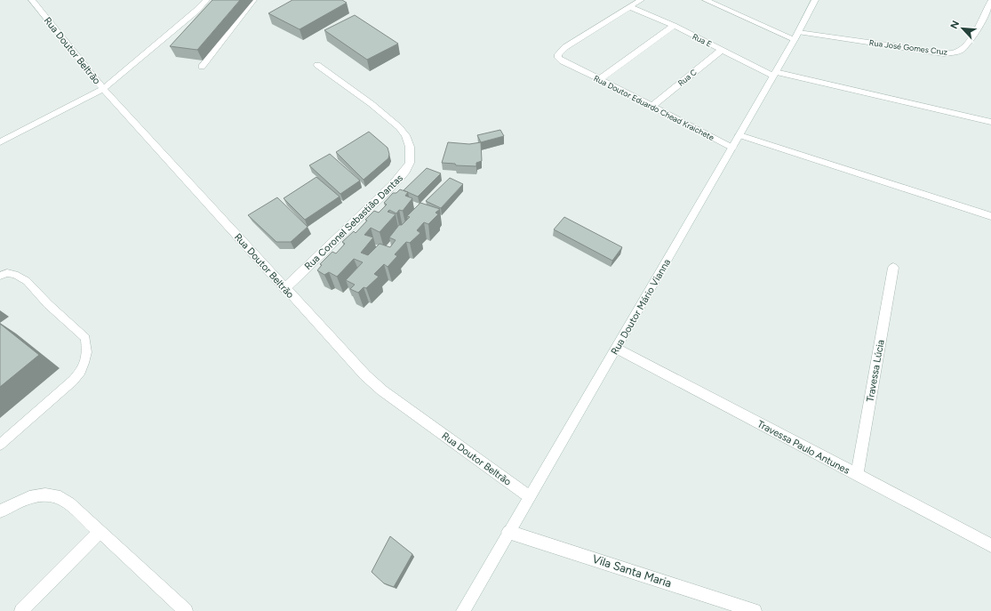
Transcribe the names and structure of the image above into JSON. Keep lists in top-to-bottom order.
{
  "streets": {
    "street": [
      "Rua E",
      "Rua José Gomes Cruz",
      "Rua Doutor Beltrão",
      "Rua C",
      "Rua Doutor Eduardo Chead Kraichete",
      "Rua Coronel Sebastião Dantas",
      "Rua Doutor Mário Vianna",
      "Travessa Lúcia",
      "Travessa Paulo Antunes",
      "Vila Santa Maria"
    ]
  },
  "crossings": [
    ["Rua E", "Rua C"],
    ["Rua E", "Rua Doutor Eduardo Chead Kraichete"],
    ["Rua E", "Rua Doutor Mário Vianna"],
    ["Rua José Gomes Cruz", "Rua Doutor Mário Vianna"],
    ["Rua Doutor Beltrão", "Rua Coronel Sebastião Dantas"],
    ["Rua Doutor Beltrão", "Rua Doutor Mário Vianna"],
    ["Rua C", "Rua Doutor Eduardo Chead Kraichete"],
    ["Rua Doutor Eduardo Chead Kraichete", "Rua Doutor Mário Vianna"],
    ["Rua Doutor Mário Vianna", "Travessa Paulo Antunes"],
    ["Rua Doutor Mário Vianna", "Vila Santa Maria"],
    ["Travessa Lúcia", "Travessa Paulo Antunes"]
  ],
  "north": "top left"
}
